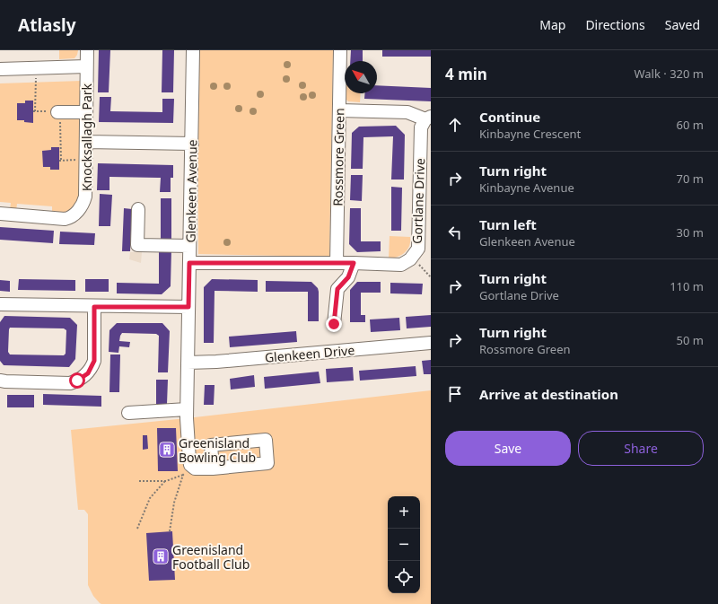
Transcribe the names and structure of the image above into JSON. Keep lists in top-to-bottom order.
{
  "streets": {
    "street": [
      "Knocksallagh Park",
      "Rossmore Green",
      "Glenkeen Avenue",
      "Gortlane Drive",
      "Glenkeen Drive"
    ]
  },
  "crossings": [
    ["Rossmore Green", "Gortlane Drive"],
    ["Glenkeen Avenue", "Gortlane Drive"],
    ["Glenkeen Avenue", "Glenkeen Drive"]
  ],
  "places": {
    "building": ["Greenisland Bowling Club", "Greenisland Football Club"]
  },
  "north": "top left",
  "page": {
    "header": "Atlasly",
    "nav": ["Map", "Directions", "Saved"],
    "heading": ["4 min", "Walk · 320 m"],
    "list": [
      ["Continue", "Kinbayne Crescent", "60 m"],
      ["Turn right", "Kinbayne Avenue", "70 m"],
      ["Turn left", "Glenkeen Avenue", "30 m"],
      ["Turn right", "Gortlane Drive", "110 m"],
      ["Turn right", "Rossmore Green", "50 m"],
      "Arrive at destination"
    ],
    "buttons": ["Save", "Share"],
    "map_buttons": ["+", "−"]
  }
}
